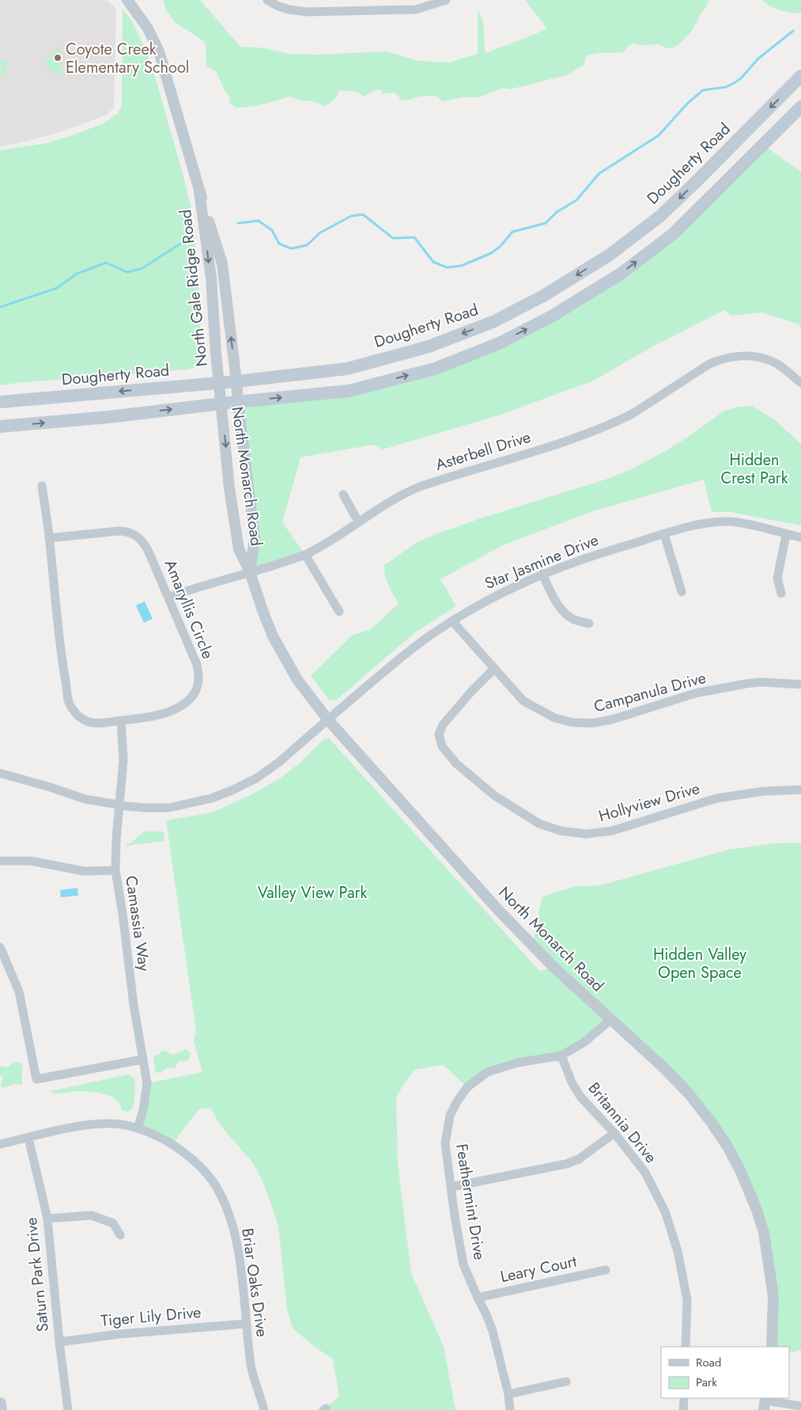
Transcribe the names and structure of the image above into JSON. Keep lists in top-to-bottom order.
{
  "streets": {
    "main road": ["Dougherty Road"],
    "street": [
      "North Gale Ridge Road",
      "Asterbell Drive",
      "North Monarch Road",
      "Star Jasmine Drive",
      "Amaryllis Circle",
      "Campanula Drive",
      "Hollyview Drive",
      "Camassia Way",
      "Britannia Drive",
      "Feathermint Drive",
      "Leary Court",
      "Saturn Park Drive",
      "Briar Oaks Drive",
      "Tiger Lily Drive"
    ]
  },
  "crossings": [
    ["Dougherty Road", "North Gale Ridge Road"],
    ["Dougherty Road", "North Monarch Road"],
    ["North Gale Ridge Road", "North Monarch Road"],
    ["Asterbell Drive", "North Monarch Road"],
    ["Asterbell Drive", "Amaryllis Circle"],
    ["North Monarch Road", "Star Jasmine Drive"],
    ["North Monarch Road", "Feathermint Drive"],
    ["Star Jasmine Drive", "Campanula Drive"],
    ["Star Jasmine Drive", "Camassia Way"],
    ["Amaryllis Circle", "Camassia Way"],
    ["Campanula Drive", "Hollyview Drive"],
    ["Camassia Way", "Briar Oaks Drive"],
    ["Britannia Drive", "Feathermint Drive"],
    ["Feathermint Drive", "Leary Court"],
    ["Saturn Park Drive", "Briar Oaks Drive"],
    ["Saturn Park Drive", "Tiger Lily Drive"],
    ["Briar Oaks Drive", "Tiger Lily Drive"]
  ],
  "parks": ["Hidden Crest Park", "Valley View Park", "Hidden Valley Open Space"],
  "places": ["Coyote Creek Elementary School"],
  "legend": ["Road", "Park"]
}
